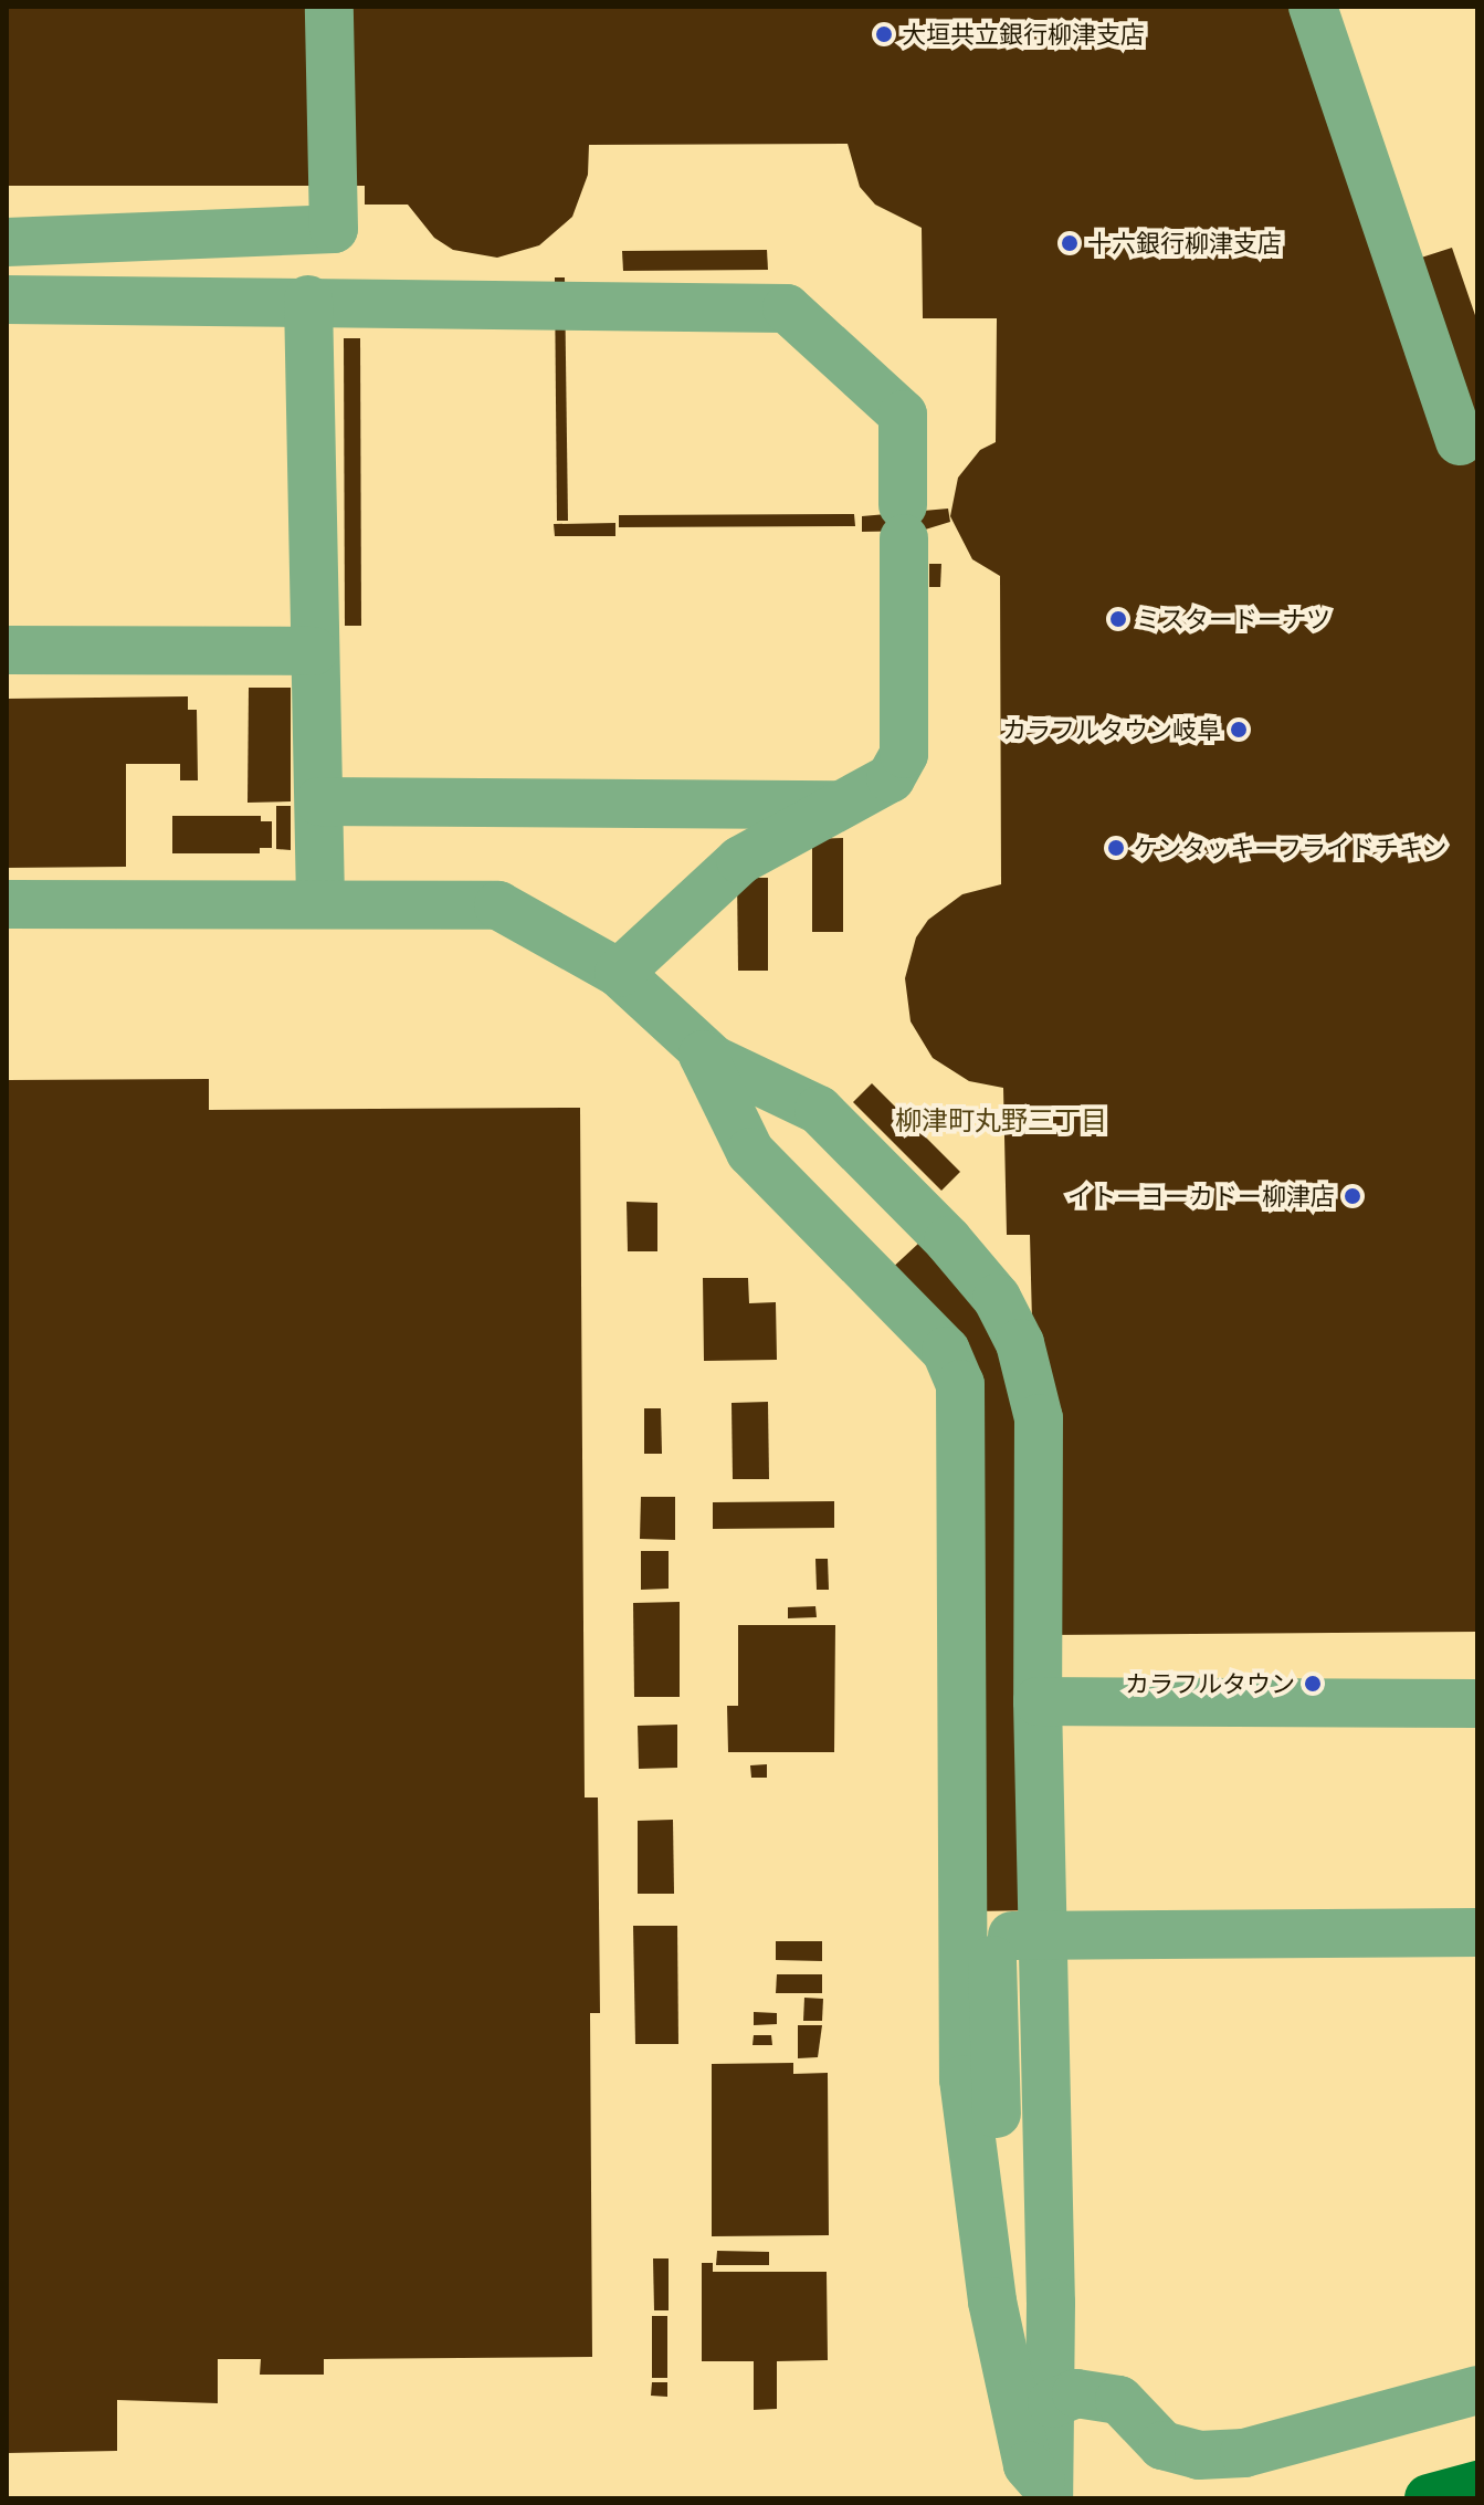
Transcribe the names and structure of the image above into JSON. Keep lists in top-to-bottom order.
{
  "districts": ["柳津町丸野三丁目"],
  "places": [
    "大垣共立銀行柳津支店",
    "十六銀行柳津支店",
    "ミスタードーナツ",
    "カラフルタウン岐阜",
    "ケンタッキーフライドチキン",
    "イトーヨーカドー柳津店",
    "カラフルタウン"
  ]
}
